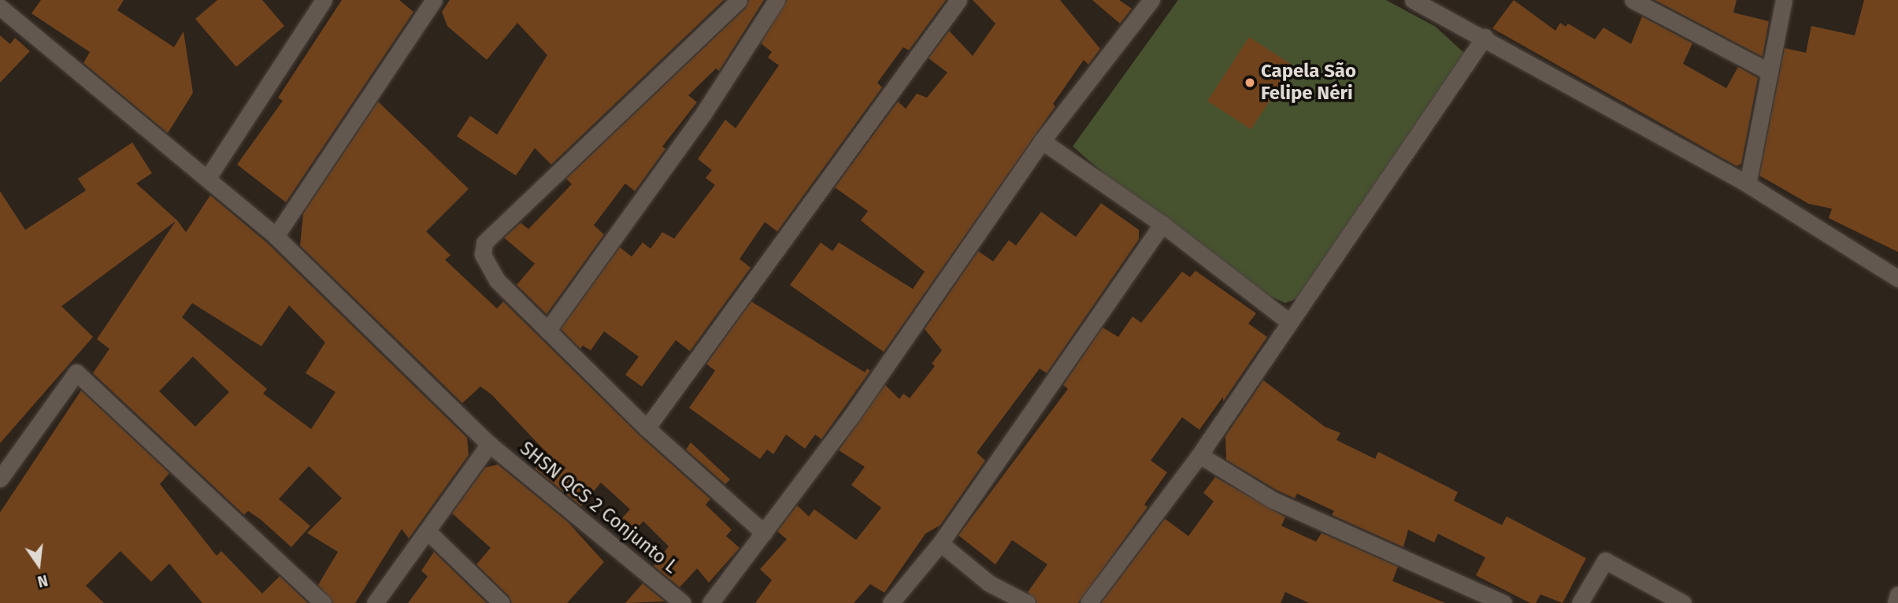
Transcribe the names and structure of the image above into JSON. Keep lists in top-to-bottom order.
{
  "streets": {
    "street": ["SHSN QCS 2 Conjunto L"]
  },
  "places": ["Capela São Felipe Néri"],
  "north": "bottom"
}
